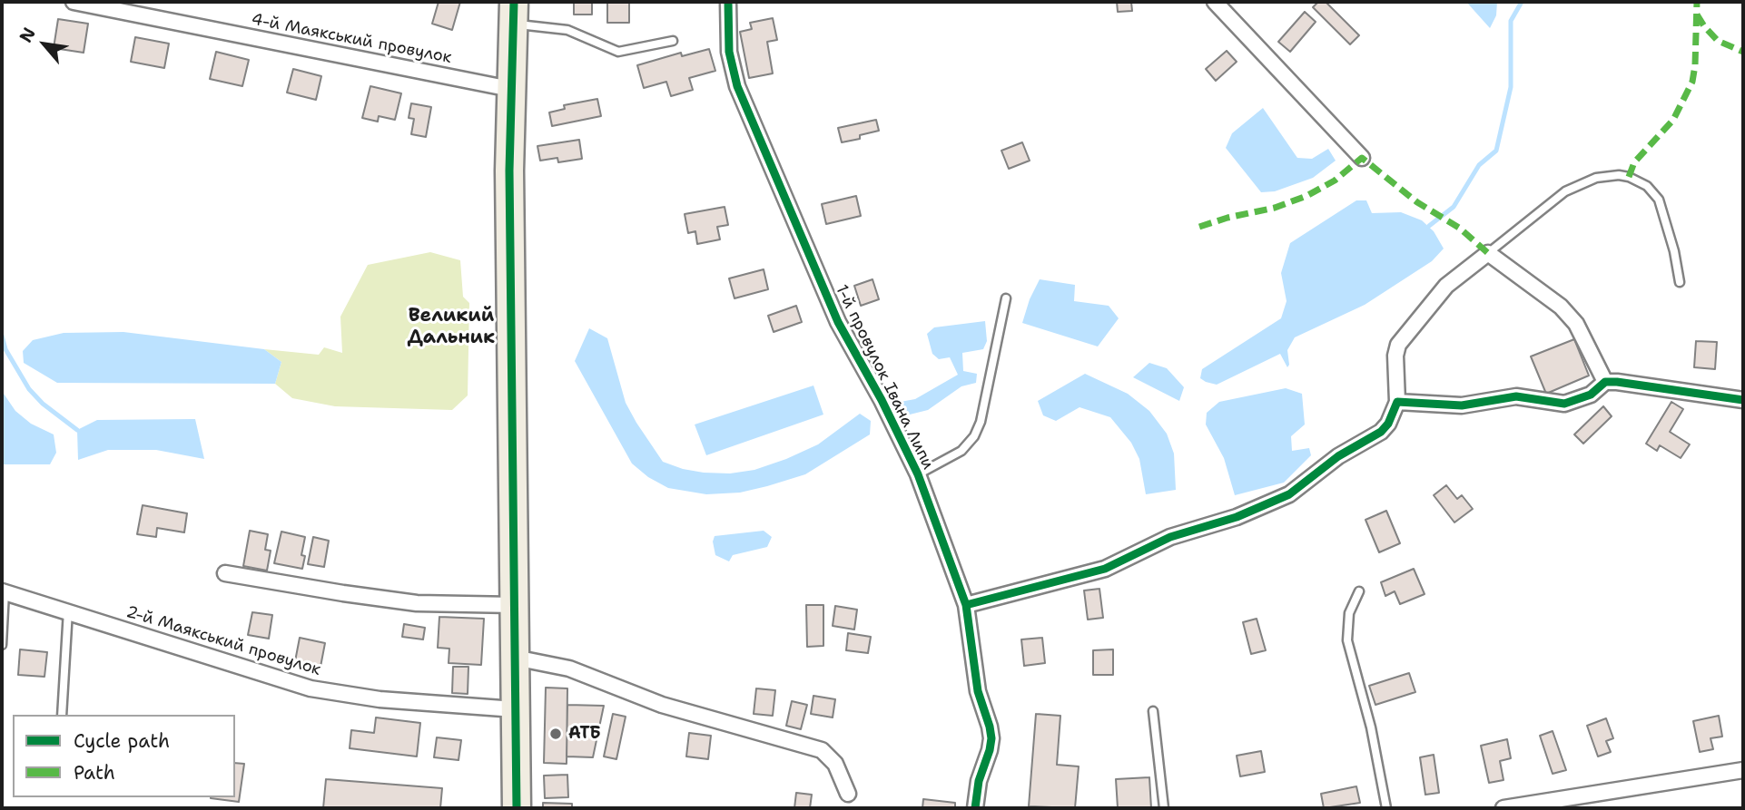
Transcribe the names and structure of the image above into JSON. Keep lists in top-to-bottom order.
{
  "streets": {
    "street": ["4-й Маякський провулок", "1-й провулок Івана Липи", "2-й Маякський провулок"]
  },
  "districts": ["Великий Дальник"],
  "places": ["АТБ"],
  "legend": ["Cycle path", "Path"],
  "north": "top left"
}
